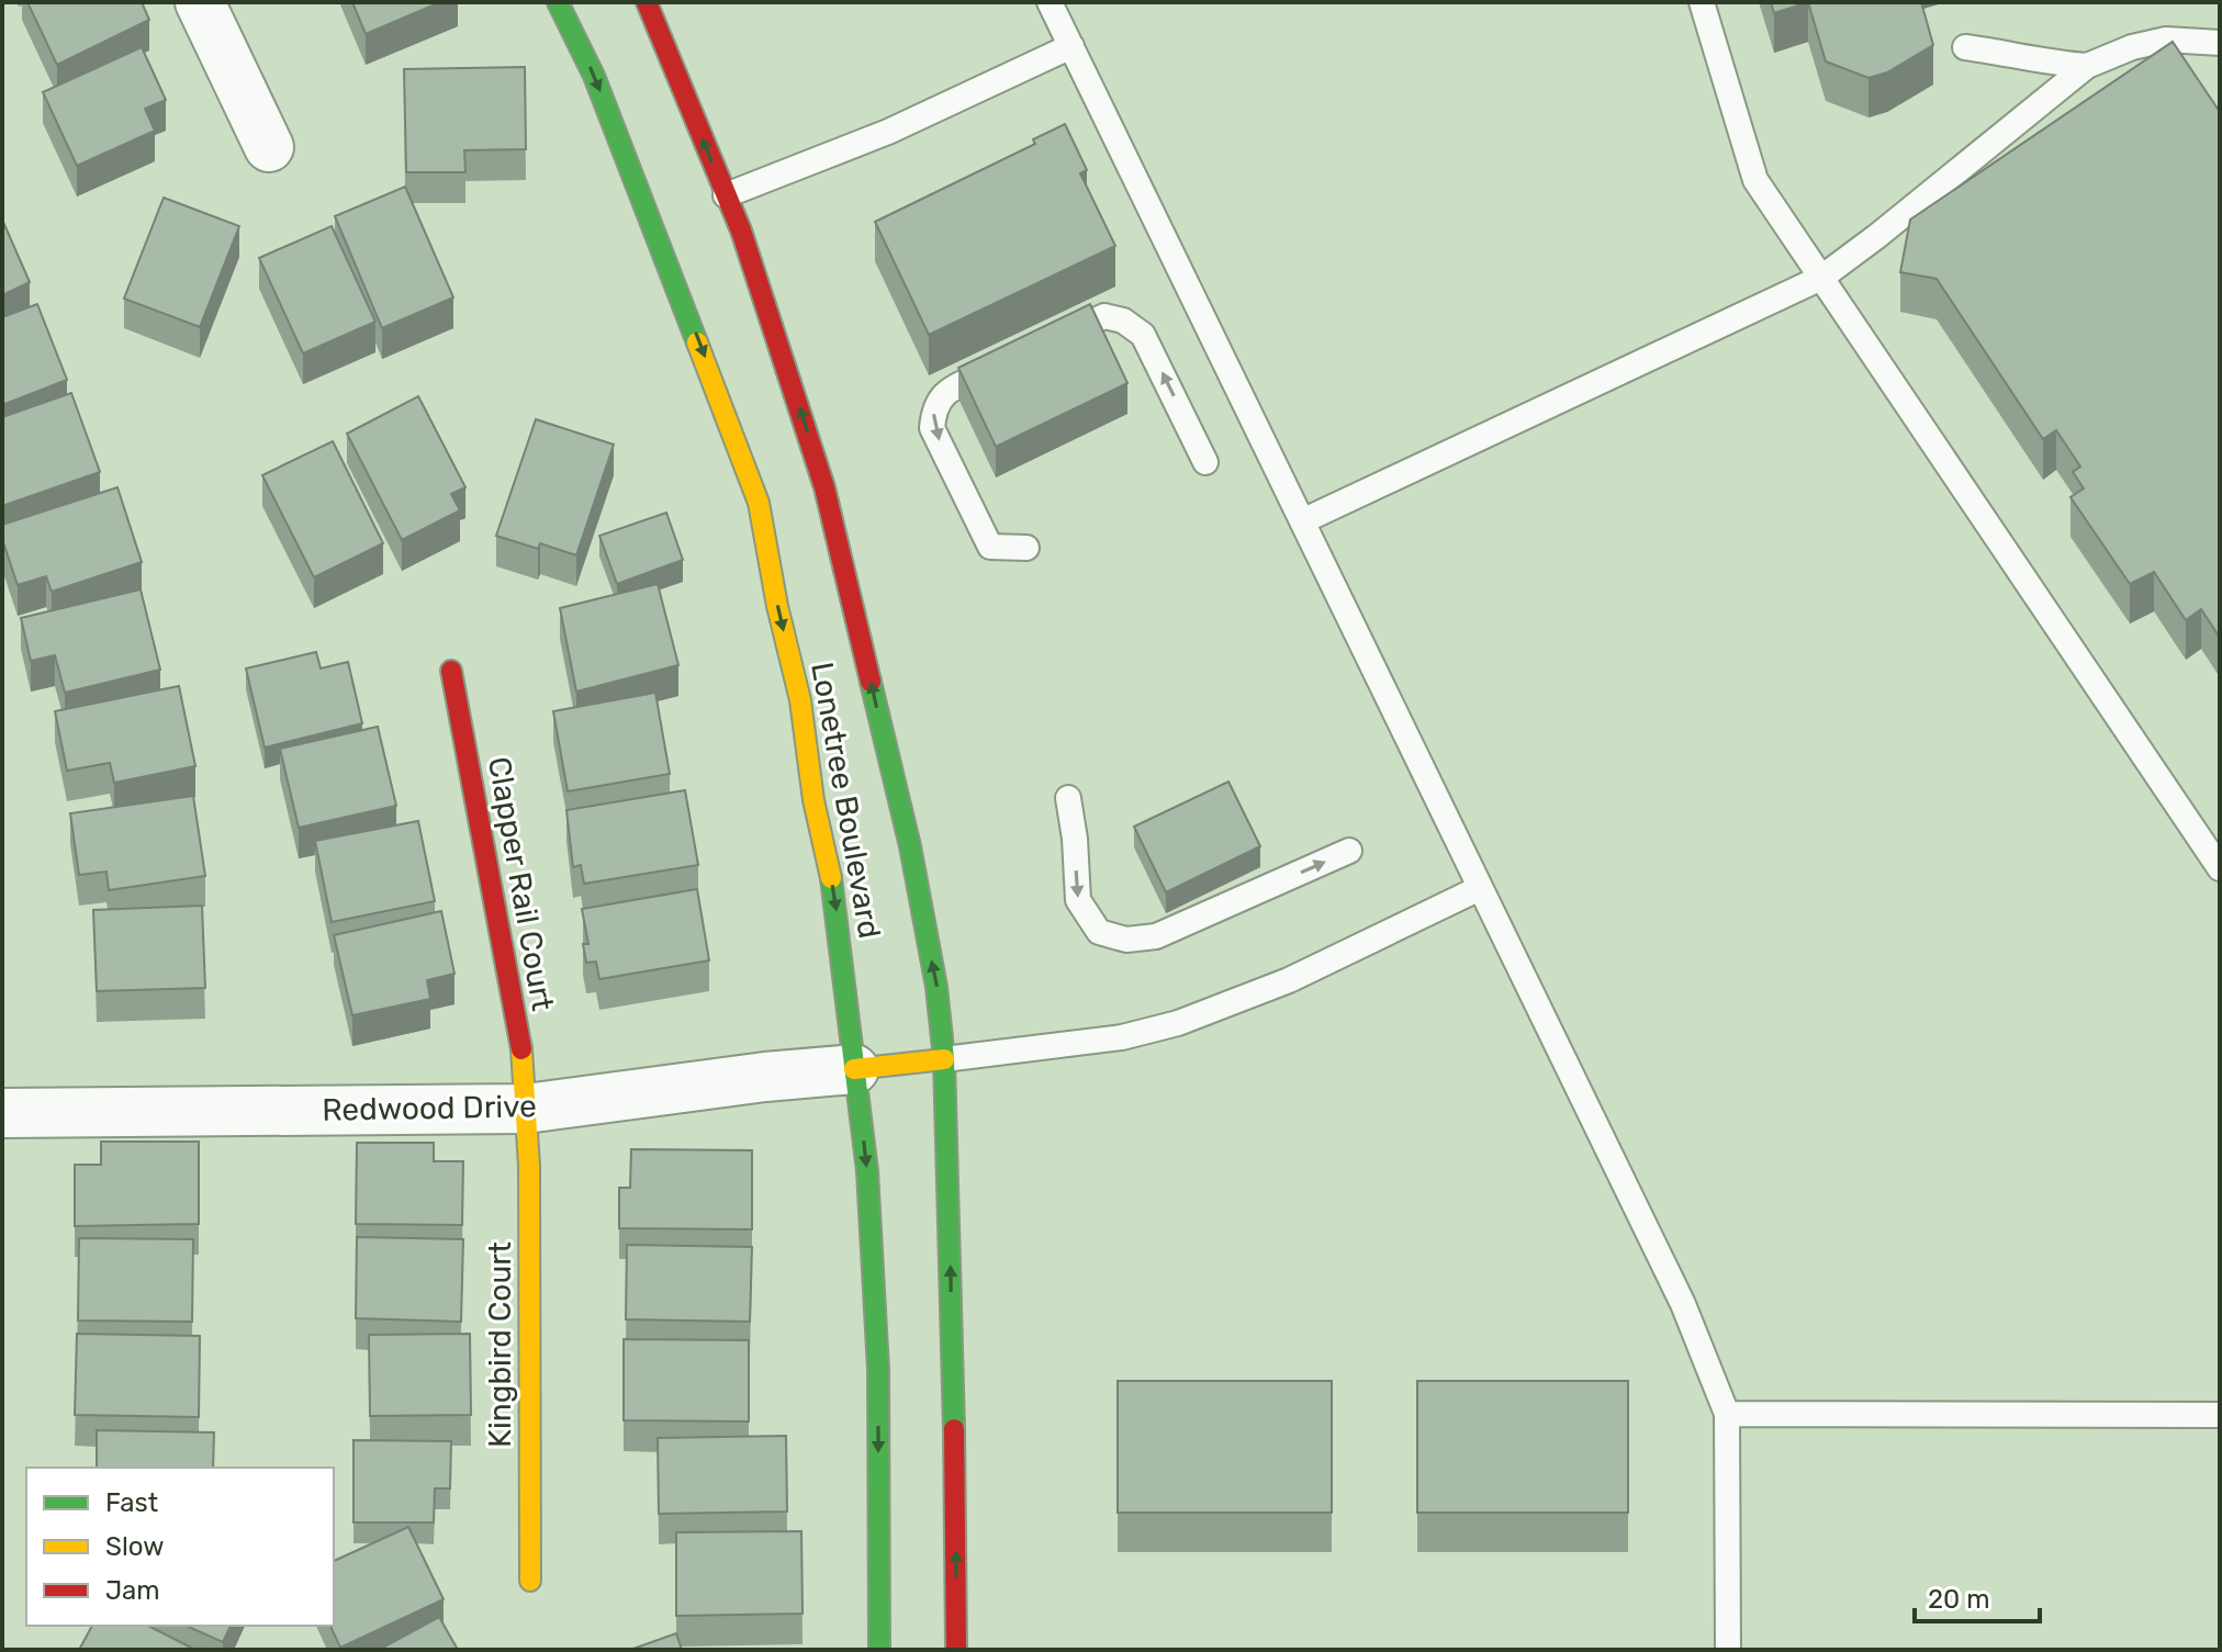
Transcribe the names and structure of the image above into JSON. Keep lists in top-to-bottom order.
{
  "streets": {
    "main road": ["Lonetree Boulevard", "Clapper Rail Court", "Kingbird Court"],
    "street": ["Redwood Drive"]
  },
  "crossings": [
    ["Lonetree Boulevard", "Redwood Drive"],
    ["Clapper Rail Court", "Redwood Drive"],
    ["Clapper Rail Court", "Kingbird Court"],
    ["Redwood Drive", "Kingbird Court"]
  ],
  "legend": ["Fast", "Slow", "Jam"],
  "scale_bar": "20 m"
}
